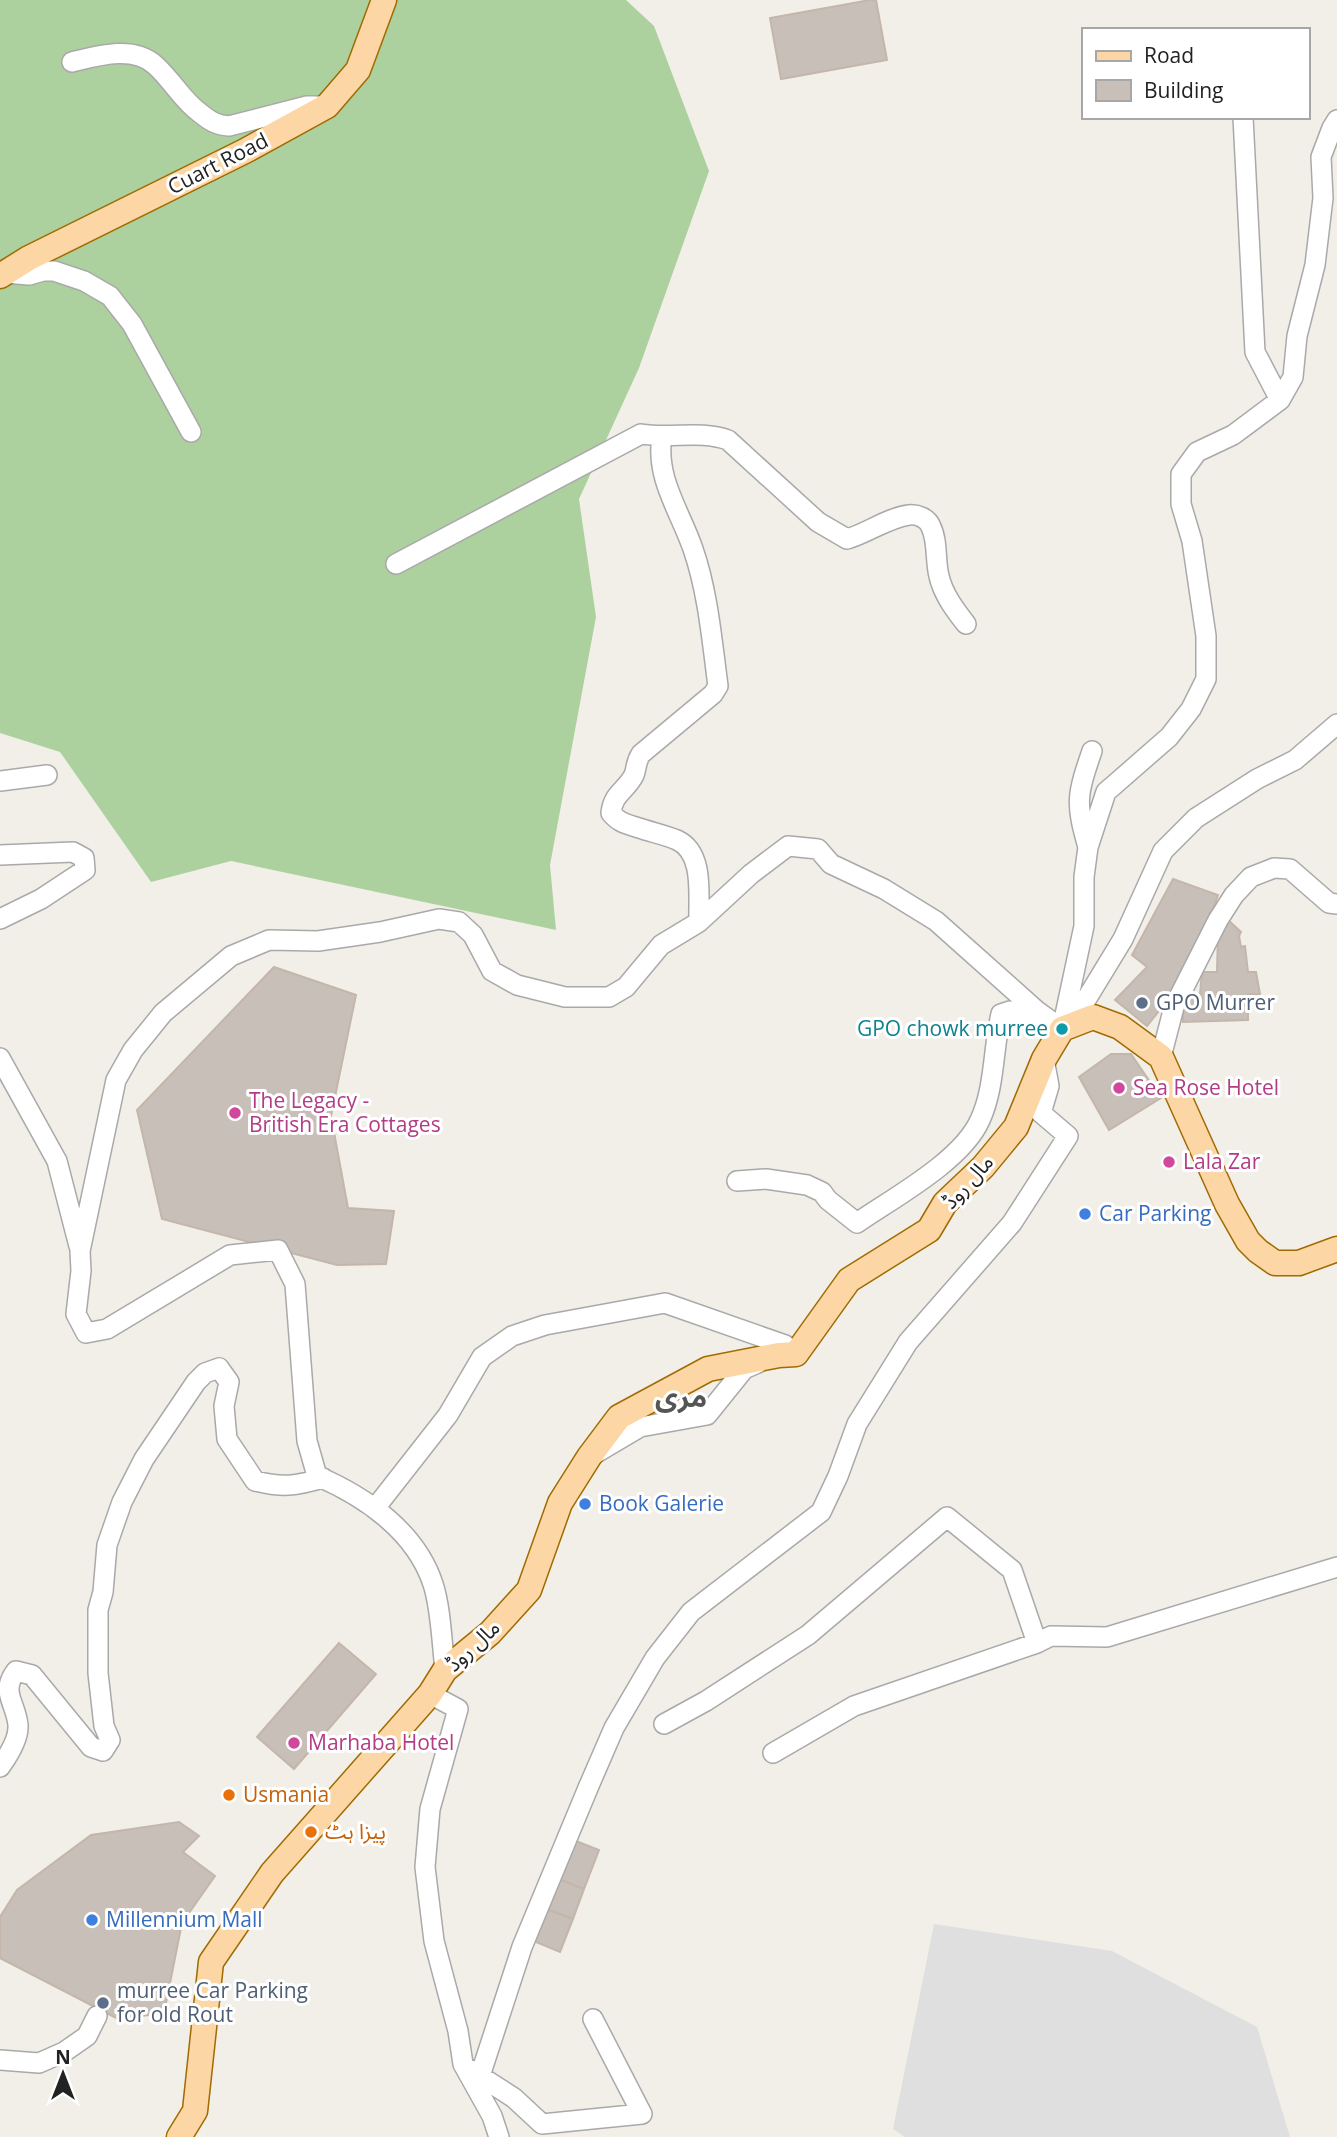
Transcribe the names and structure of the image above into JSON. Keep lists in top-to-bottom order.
{
  "streets": {
    "main road": ["Cuart Road", "مال روڈ"]
  },
  "districts": ["مری"],
  "places": [
    "GPO Murrer",
    "GPO chowk murree",
    "Sea Rose Hotel",
    "The Legacy - British Era Cottages",
    "Lala Zar",
    "Car Parking",
    "Book Galerie",
    "Marhaba Hotel",
    "Usmania",
    "پیزا ہٹ",
    "Millennium Mall",
    "murree Car Parking for old Rout"
  ],
  "legend": ["Road", "Building"],
  "north": "top"
}
